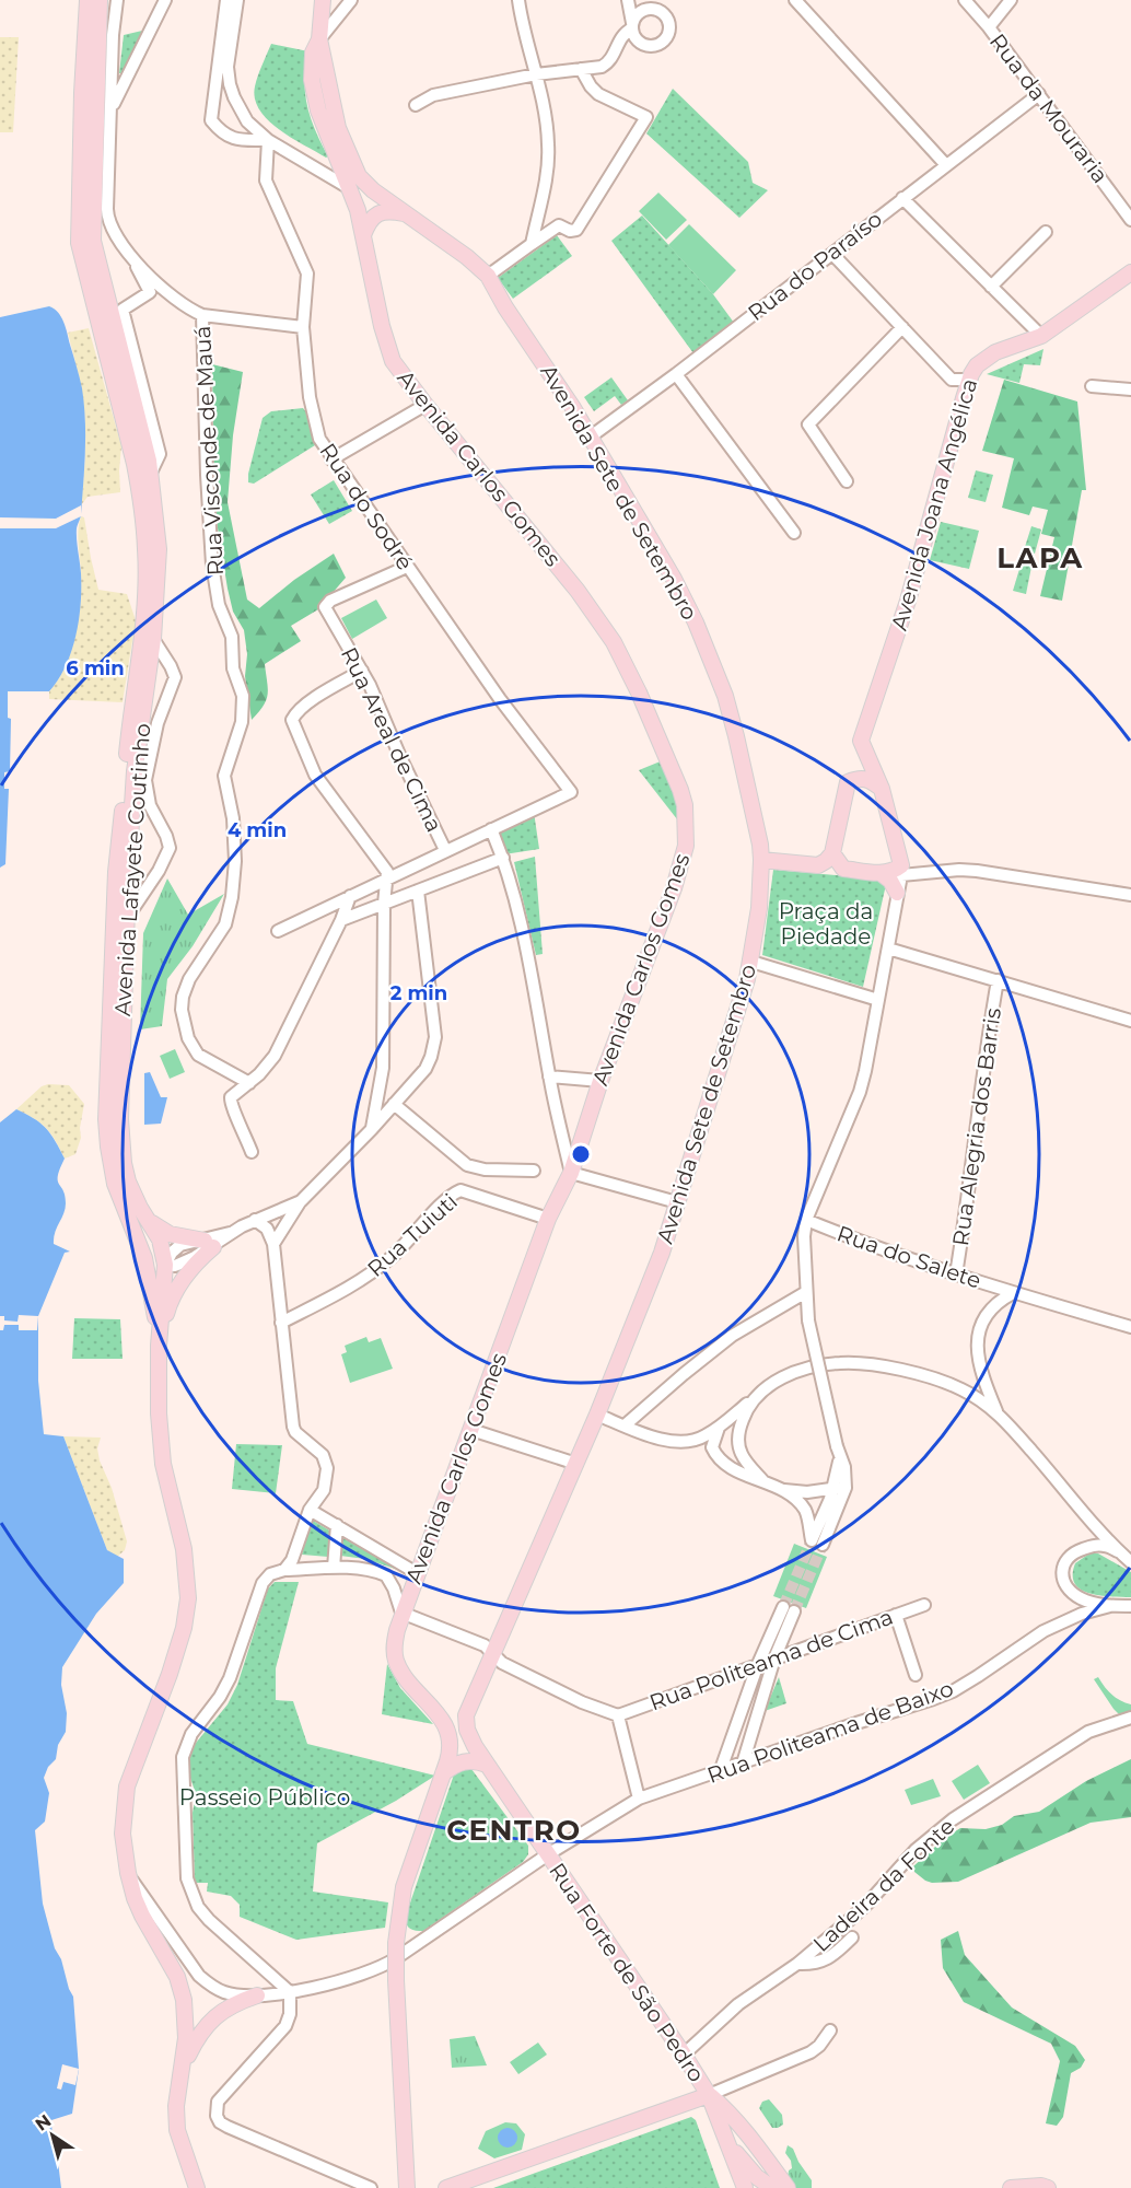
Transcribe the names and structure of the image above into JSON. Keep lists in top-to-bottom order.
{
  "streets": {
    "main road": [
      "Avenida Carlos Gomes",
      "Avenida Sete de Setembro",
      "Avenida Joana Angélica",
      "Avenida Lafayete Coutinho",
      "Rua Forte de São Pedro"
    ],
    "street": [
      "Rua da Mouraria",
      "Rua do Paraíso",
      "Rua Visconde de Mauá",
      "Rua do Sodré",
      "Rua Areal de Cima",
      "Rua Alegria dos Barris",
      "Rua Tuiuti",
      "Rua do Salete",
      "Rua Politeama de Cima",
      "Rua Politeama de Baixo",
      "Ladeira da Fonte"
    ]
  },
  "crossings": [
    ["Rua da Mouraria", "Rua do Paraíso"],
    ["Rua do Paraíso", "Avenida Sete de Setembro"],
    ["Avenida Carlos Gomes", "Avenida Sete de Setembro"],
    ["Avenida Carlos Gomes", "Rua Tuiuti"],
    ["Avenida Sete de Setembro", "Rua Forte de São Pedro"],
    ["Rua do Sodré", "Rua Areal de Cima"],
    ["Avenida Lafayete Coutinho", "Rua Politeama de Baixo"],
    ["Rua Alegria dos Barris", "Rua do Salete"],
    ["Rua Politeama de Baixo", "Rua Forte de São Pedro"],
    ["Ladeira da Fonte", "Rua Forte de São Pedro"]
  ],
  "districts": ["LAPA", "CENTRO"],
  "parks": ["Praça da Piedade", "Passeio Público"],
  "north": "top left",
  "rings": ["6 min", "4 min", "2 min"]
}
